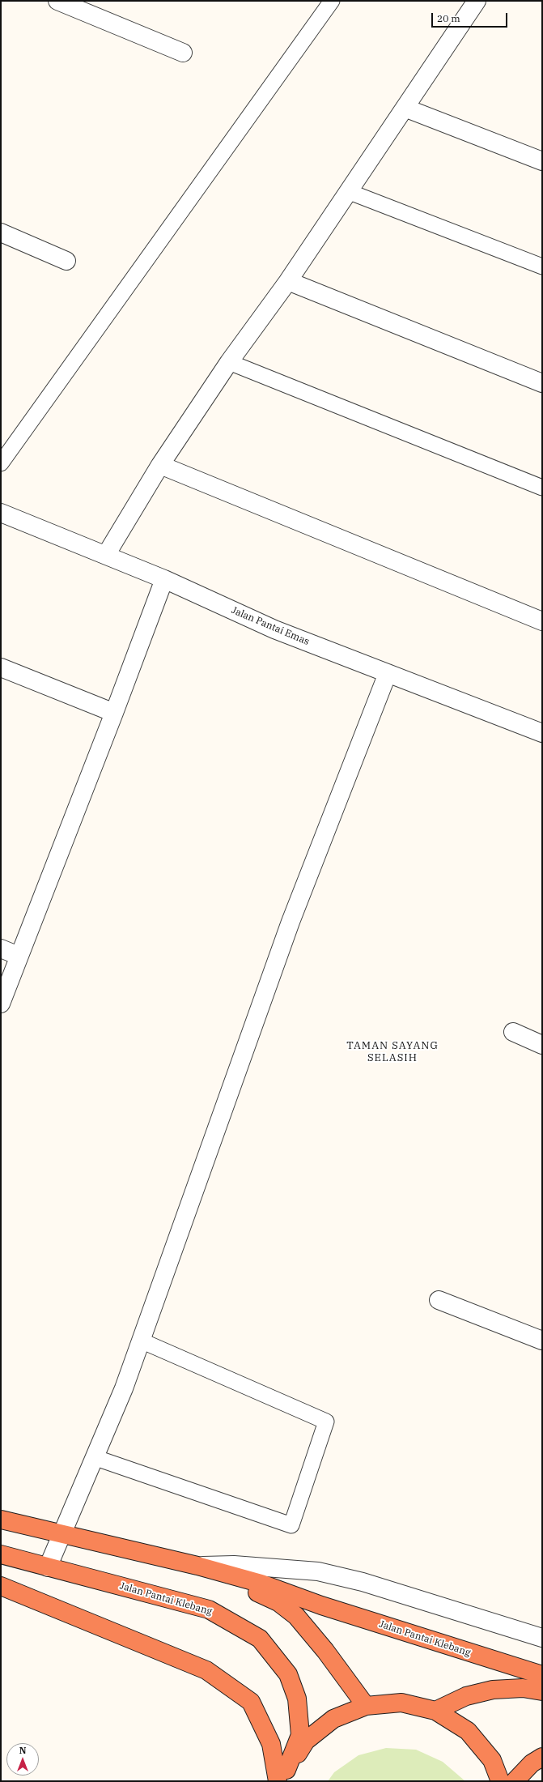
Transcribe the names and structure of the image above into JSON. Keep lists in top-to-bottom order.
{
  "streets": {
    "highway": ["Jalan Pantai Klebang"],
    "street": ["Jalan Pantai Emas"]
  },
  "districts": ["TAMAN SAYANG SELASIH"],
  "scale_bar": "20 m",
  "north": "top"
}
